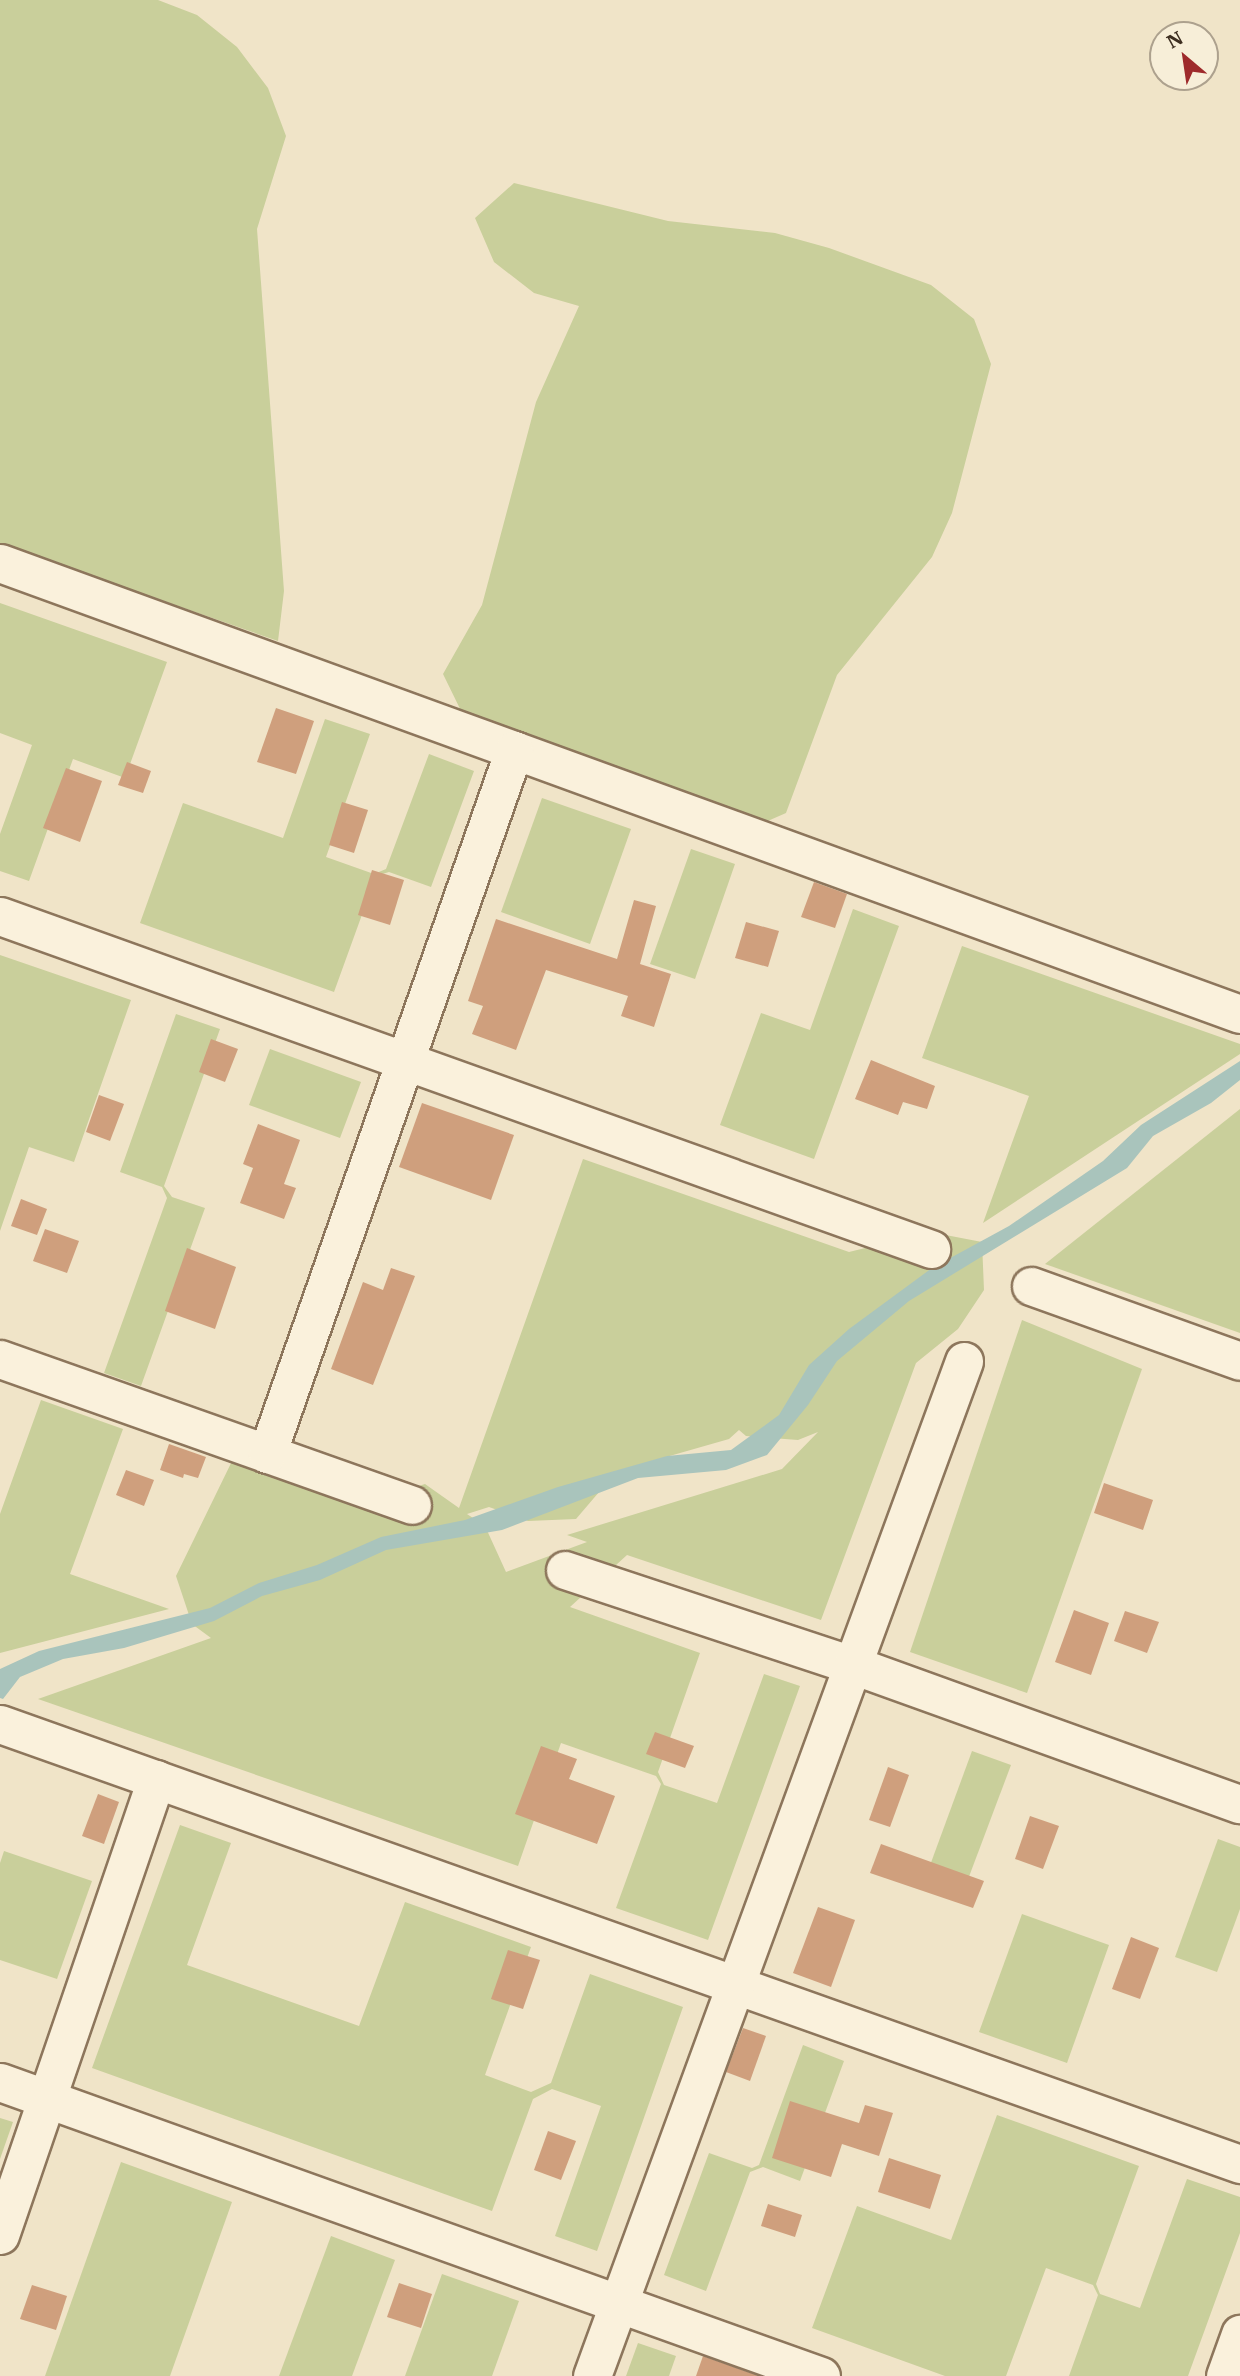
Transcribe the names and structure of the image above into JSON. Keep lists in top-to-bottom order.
{
  "north": "top left"
}
